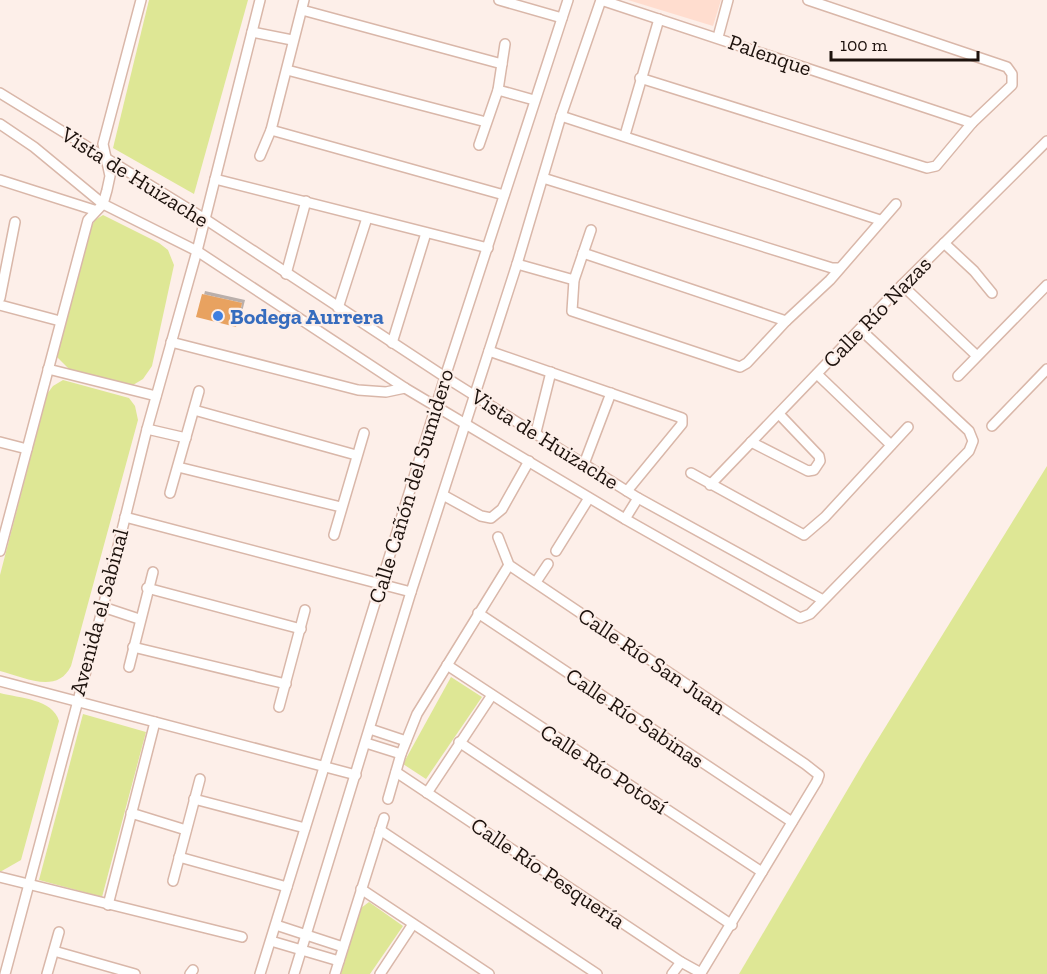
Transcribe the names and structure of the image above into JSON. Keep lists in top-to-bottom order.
{
  "streets": {
    "street": [
      "Palenque",
      "Vista de Huizache",
      "Calle Río Nazas",
      "Calle Cañón del Sumidero",
      "Avenida el Sabinal",
      "Calle Río San Juan",
      "Calle Río Sabinas",
      "Calle Río Potosí",
      "Calle Río Pesquería"
    ]
  },
  "crossings": [
    ["Palenque", "Calle Cañón del Sumidero"],
    ["Vista de Huizache", "Calle Cañón del Sumidero"],
    ["Vista de Huizache", "Avenida el Sabinal"],
    ["Calle Río San Juan", "Calle Río Sabinas"]
  ],
  "places": ["Bodega Aurrera"],
  "scale_bar": "100 m"
}
